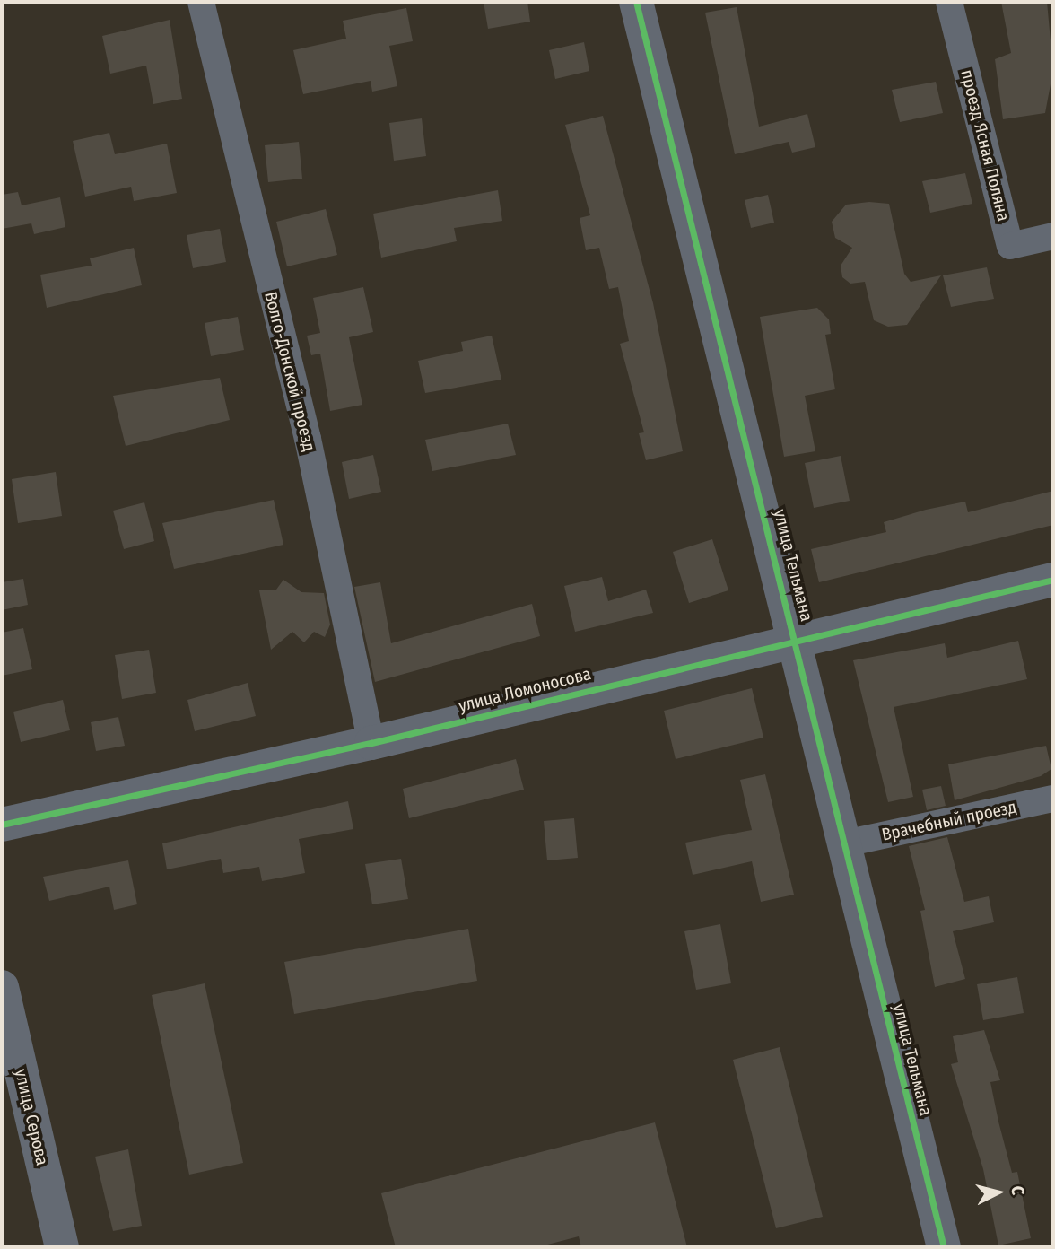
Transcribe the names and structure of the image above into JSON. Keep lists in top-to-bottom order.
{
  "streets": {
    "main road": ["улица Серова"],
    "street": [
      "проезд Ясная Поляна",
      "Волго-Донской проезд",
      "улица Тельмана",
      "улица Ломоносова",
      "Врачебный проезд"
    ]
  },
  "crossings": [
    ["Волго-Донской проезд", "улица Ломоносова"],
    ["улица Тельмана", "улица Ломоносова"],
    ["улица Тельмана", "Врачебный проезд"]
  ],
  "north": "right"
}
